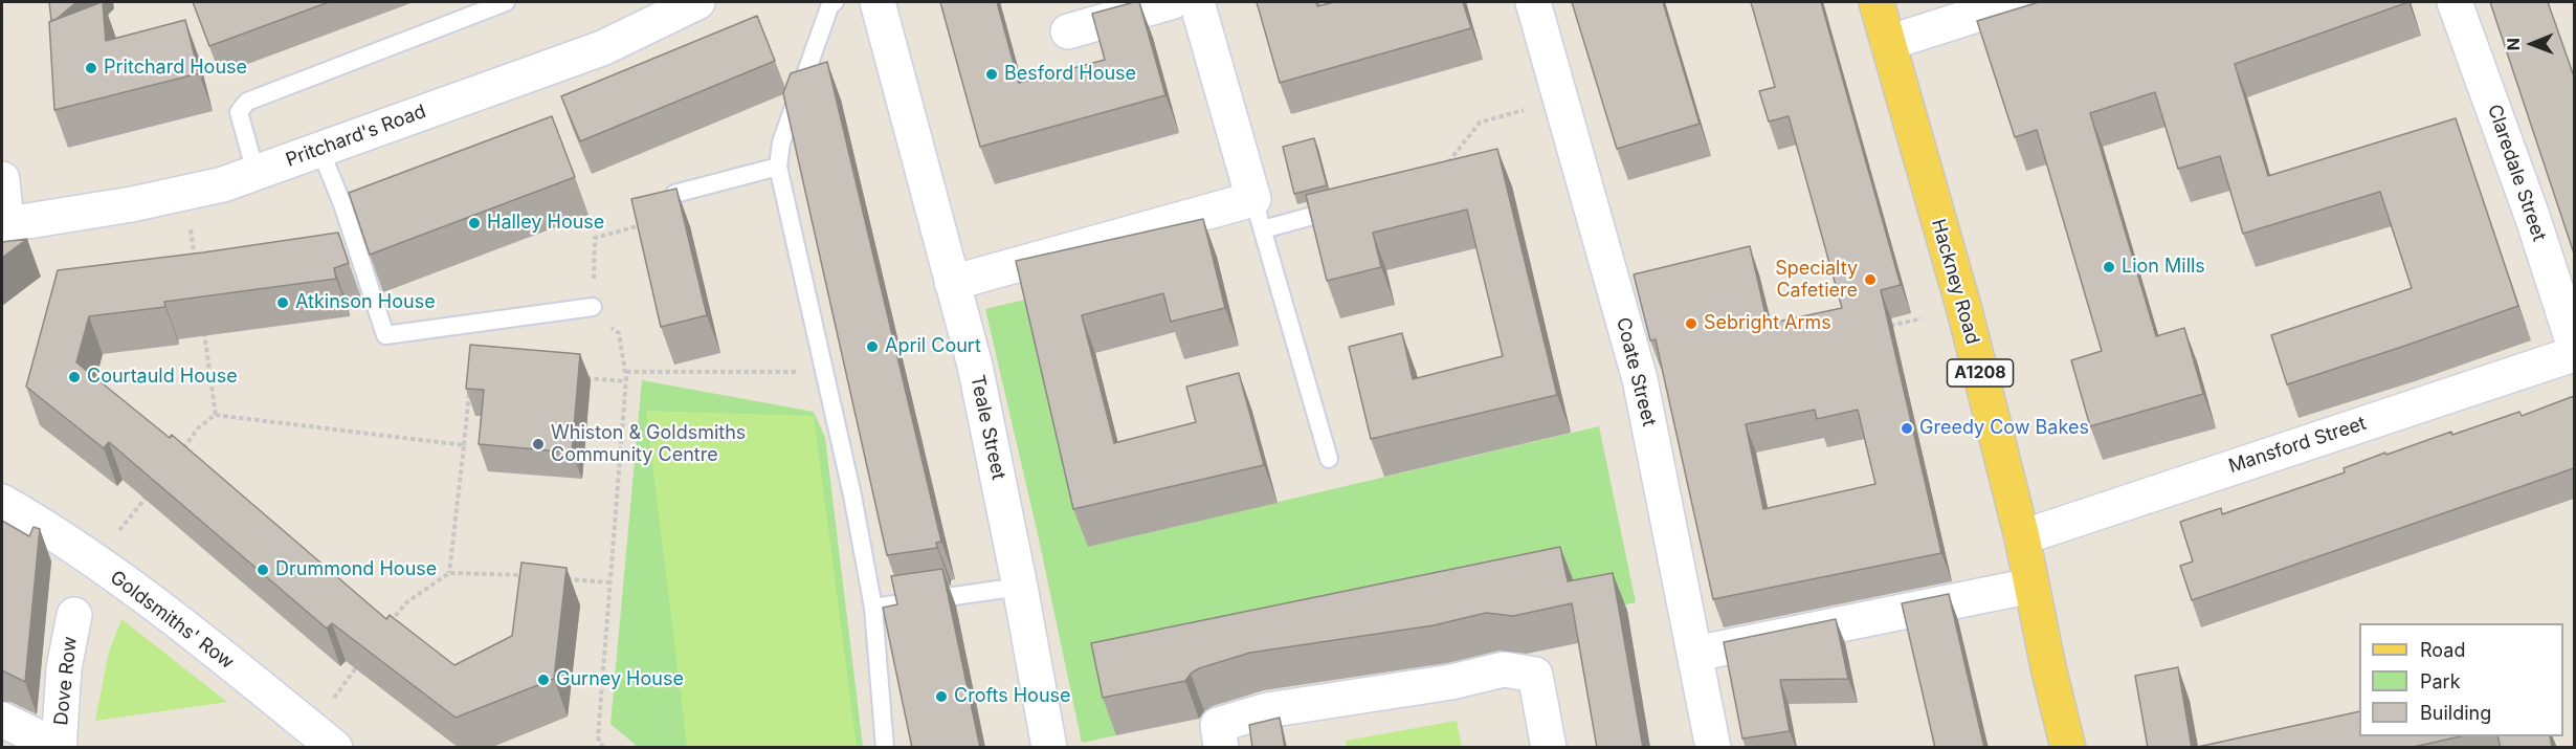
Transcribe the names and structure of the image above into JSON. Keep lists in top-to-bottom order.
{
  "streets": {
    "main road": ["Hackney Road", "A1208"],
    "street": [
      "Pritchard's Road",
      "Claredale Street",
      "Coate Street",
      "Teale Street",
      "Mansford Street",
      "Goldsmiths' Row",
      "Dove Row"
    ]
  },
  "crossings": [
    ["Hackney Road", "Mansford Street"]
  ],
  "places": [
    "Pritchard House",
    "Besford House",
    "Halley House",
    "Lion Mills",
    "Specialty Cafetiere",
    "Atkinson House",
    "Sebright Arms",
    "April Court",
    "Courtauld House",
    "Greedy Cow Bakes",
    "Whiston & Goldsmiths Community Centre",
    "Drummond House",
    "Gurney House",
    "Crofts House"
  ],
  "legend": ["Road", "Park", "Building"],
  "north": "left"
}
